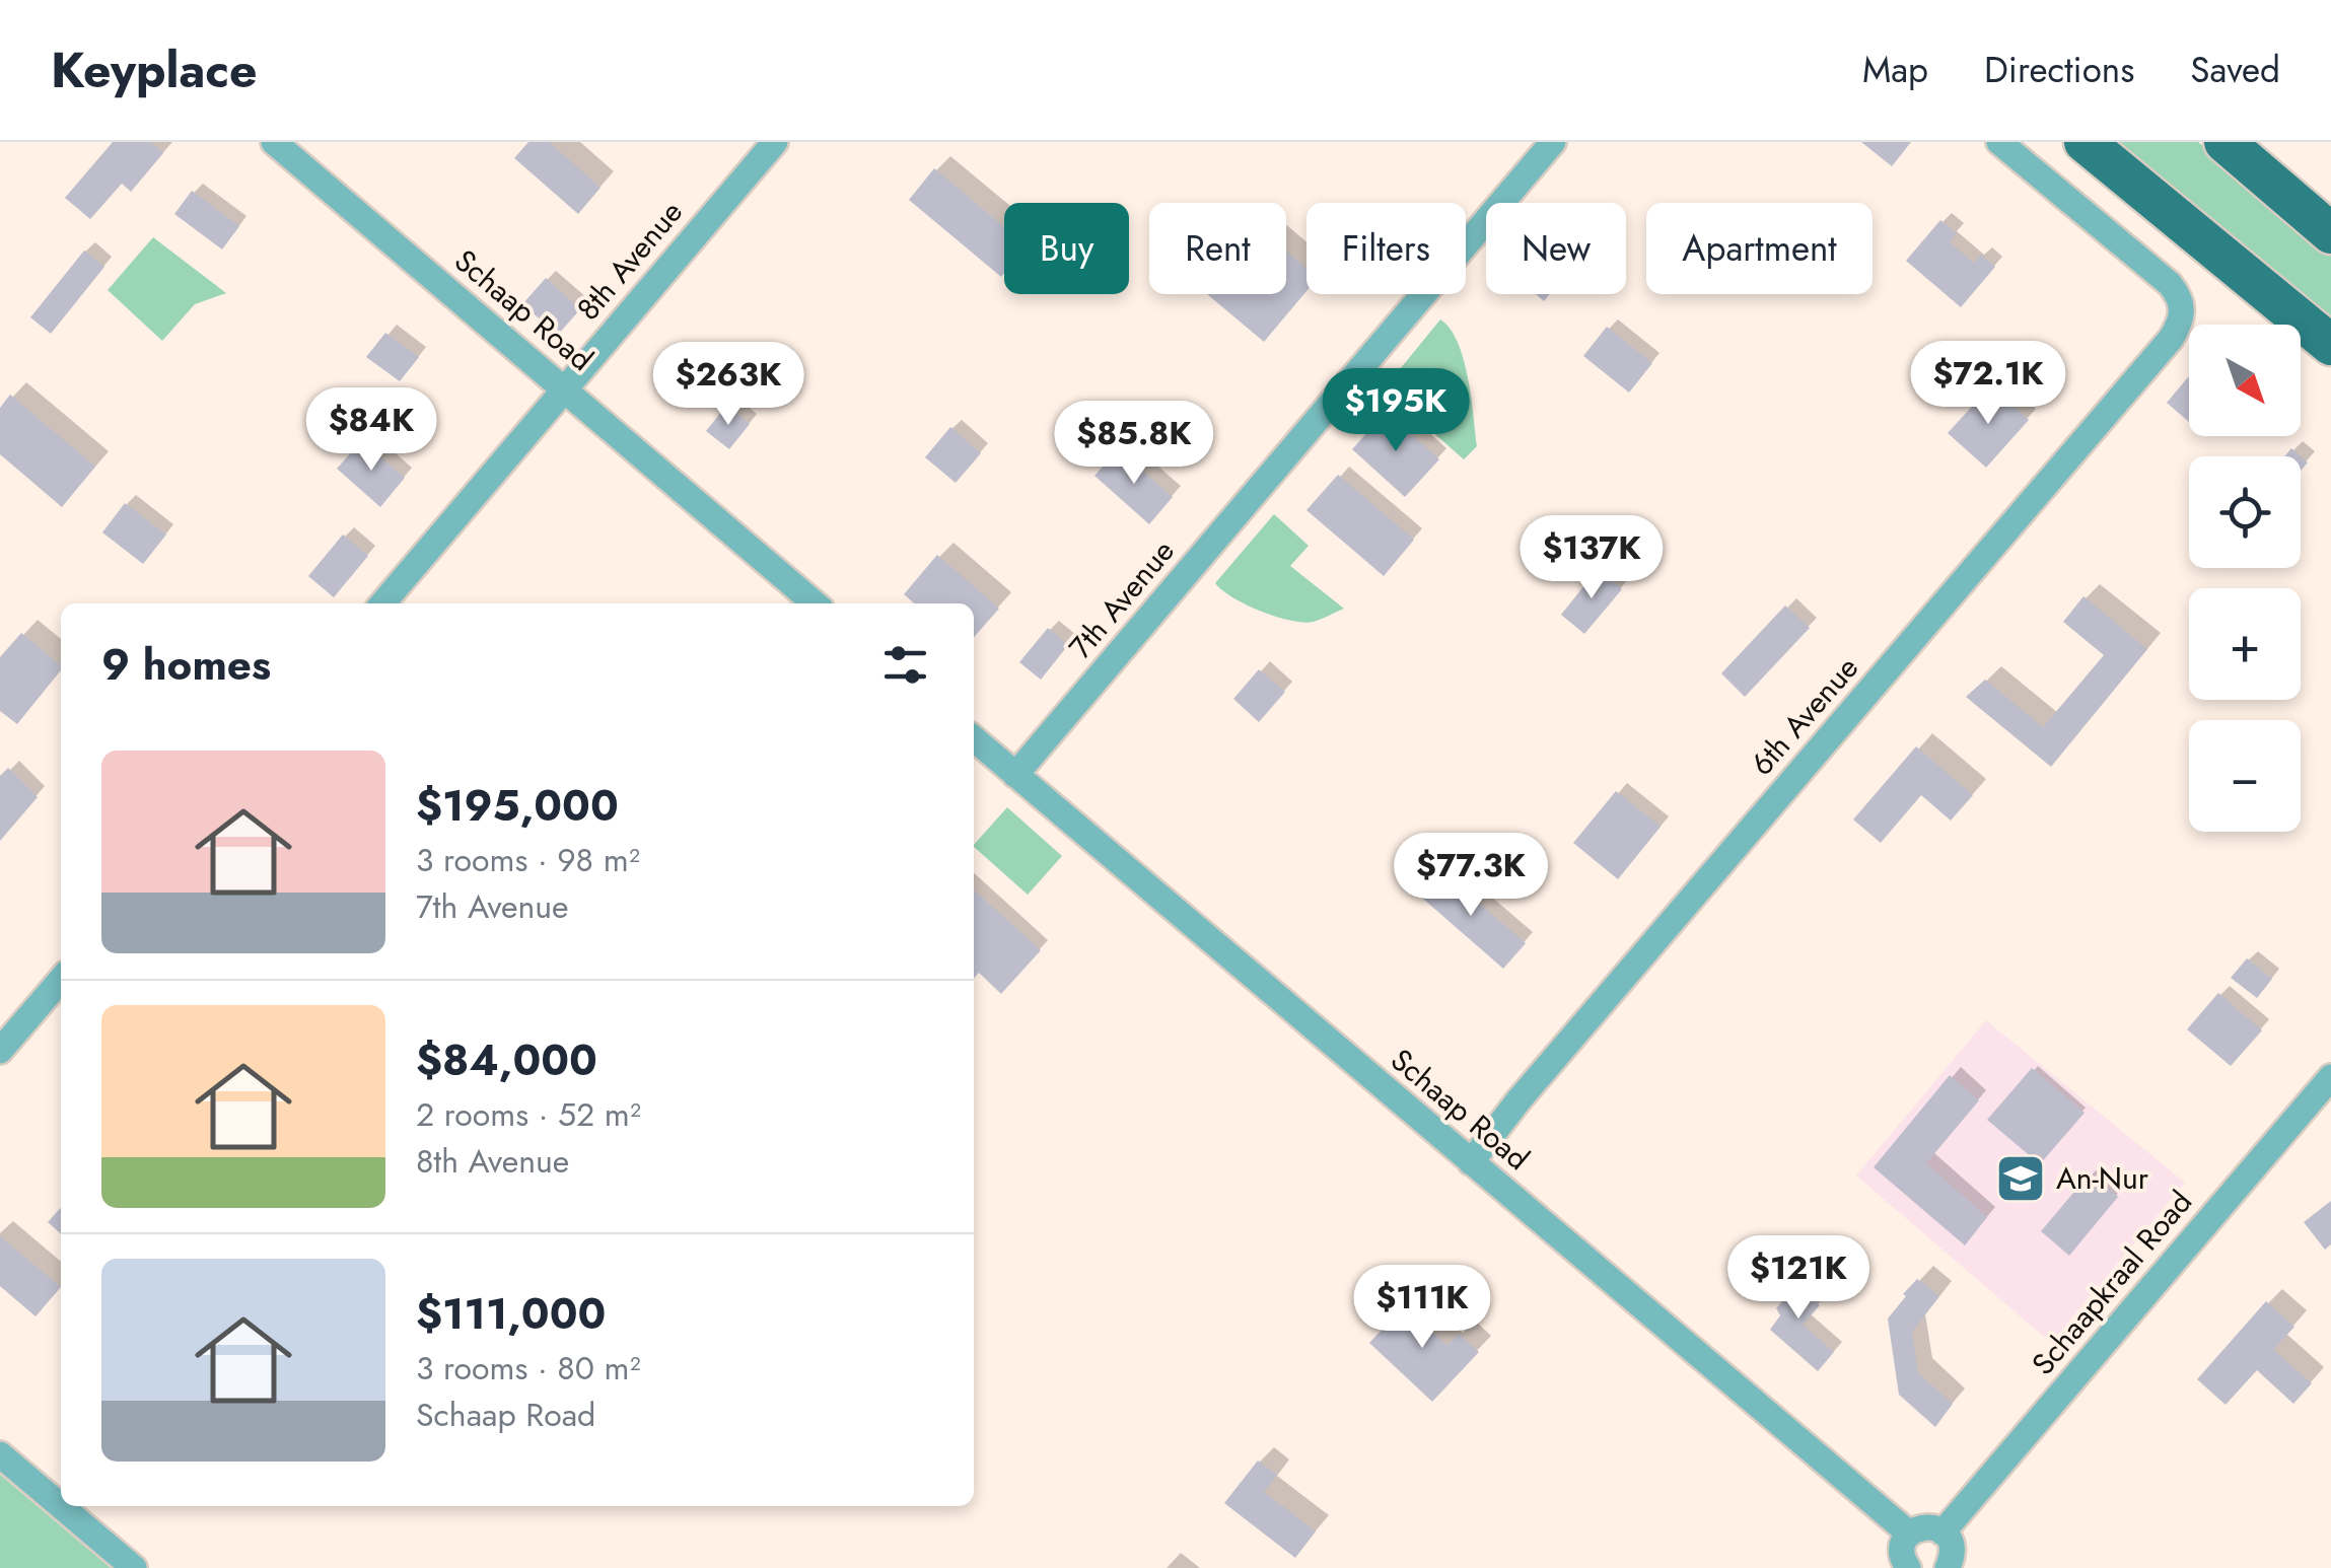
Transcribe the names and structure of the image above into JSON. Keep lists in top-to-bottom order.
{
  "streets": {
    "street": [
      "8th Avenue",
      "Schaap Road",
      "7th Avenue",
      "6th Avenue",
      "Schaapkraal Road"
    ]
  },
  "crossings": [
    ["8th Avenue", "Schaap Road"],
    ["Schaap Road", "7th Avenue"],
    ["Schaap Road", "6th Avenue"]
  ],
  "places": {
    "school or university": ["An-Nur"]
  },
  "north": "bottom right",
  "page": {
    "header": "Keyplace",
    "nav": ["Map", "Directions", "Saved"],
    "chip": [
      "Buy",
      "Rent",
      "Filters",
      "New",
      "Apartment"
    ],
    "map_buttons": ["+", "−"],
    "price": [
      "$72.1K",
      "$263K",
      "$195K",
      "$84K",
      "$85.8K",
      "$137K",
      "$77.3K",
      "$121K",
      "$111K"
    ],
    "heading": "9 homes",
    "list": [
      {
        "name": "$195,000",
        "note": "3 rooms · 98 m² · 7th Avenue"
      },
      {
        "name": "$84,000",
        "note": "2 rooms · 52 m² · 8th Avenue"
      },
      {
        "name": "$111,000",
        "note": "3 rooms · 80 m² · Schaap Road"
      }
    ]
  }
}
